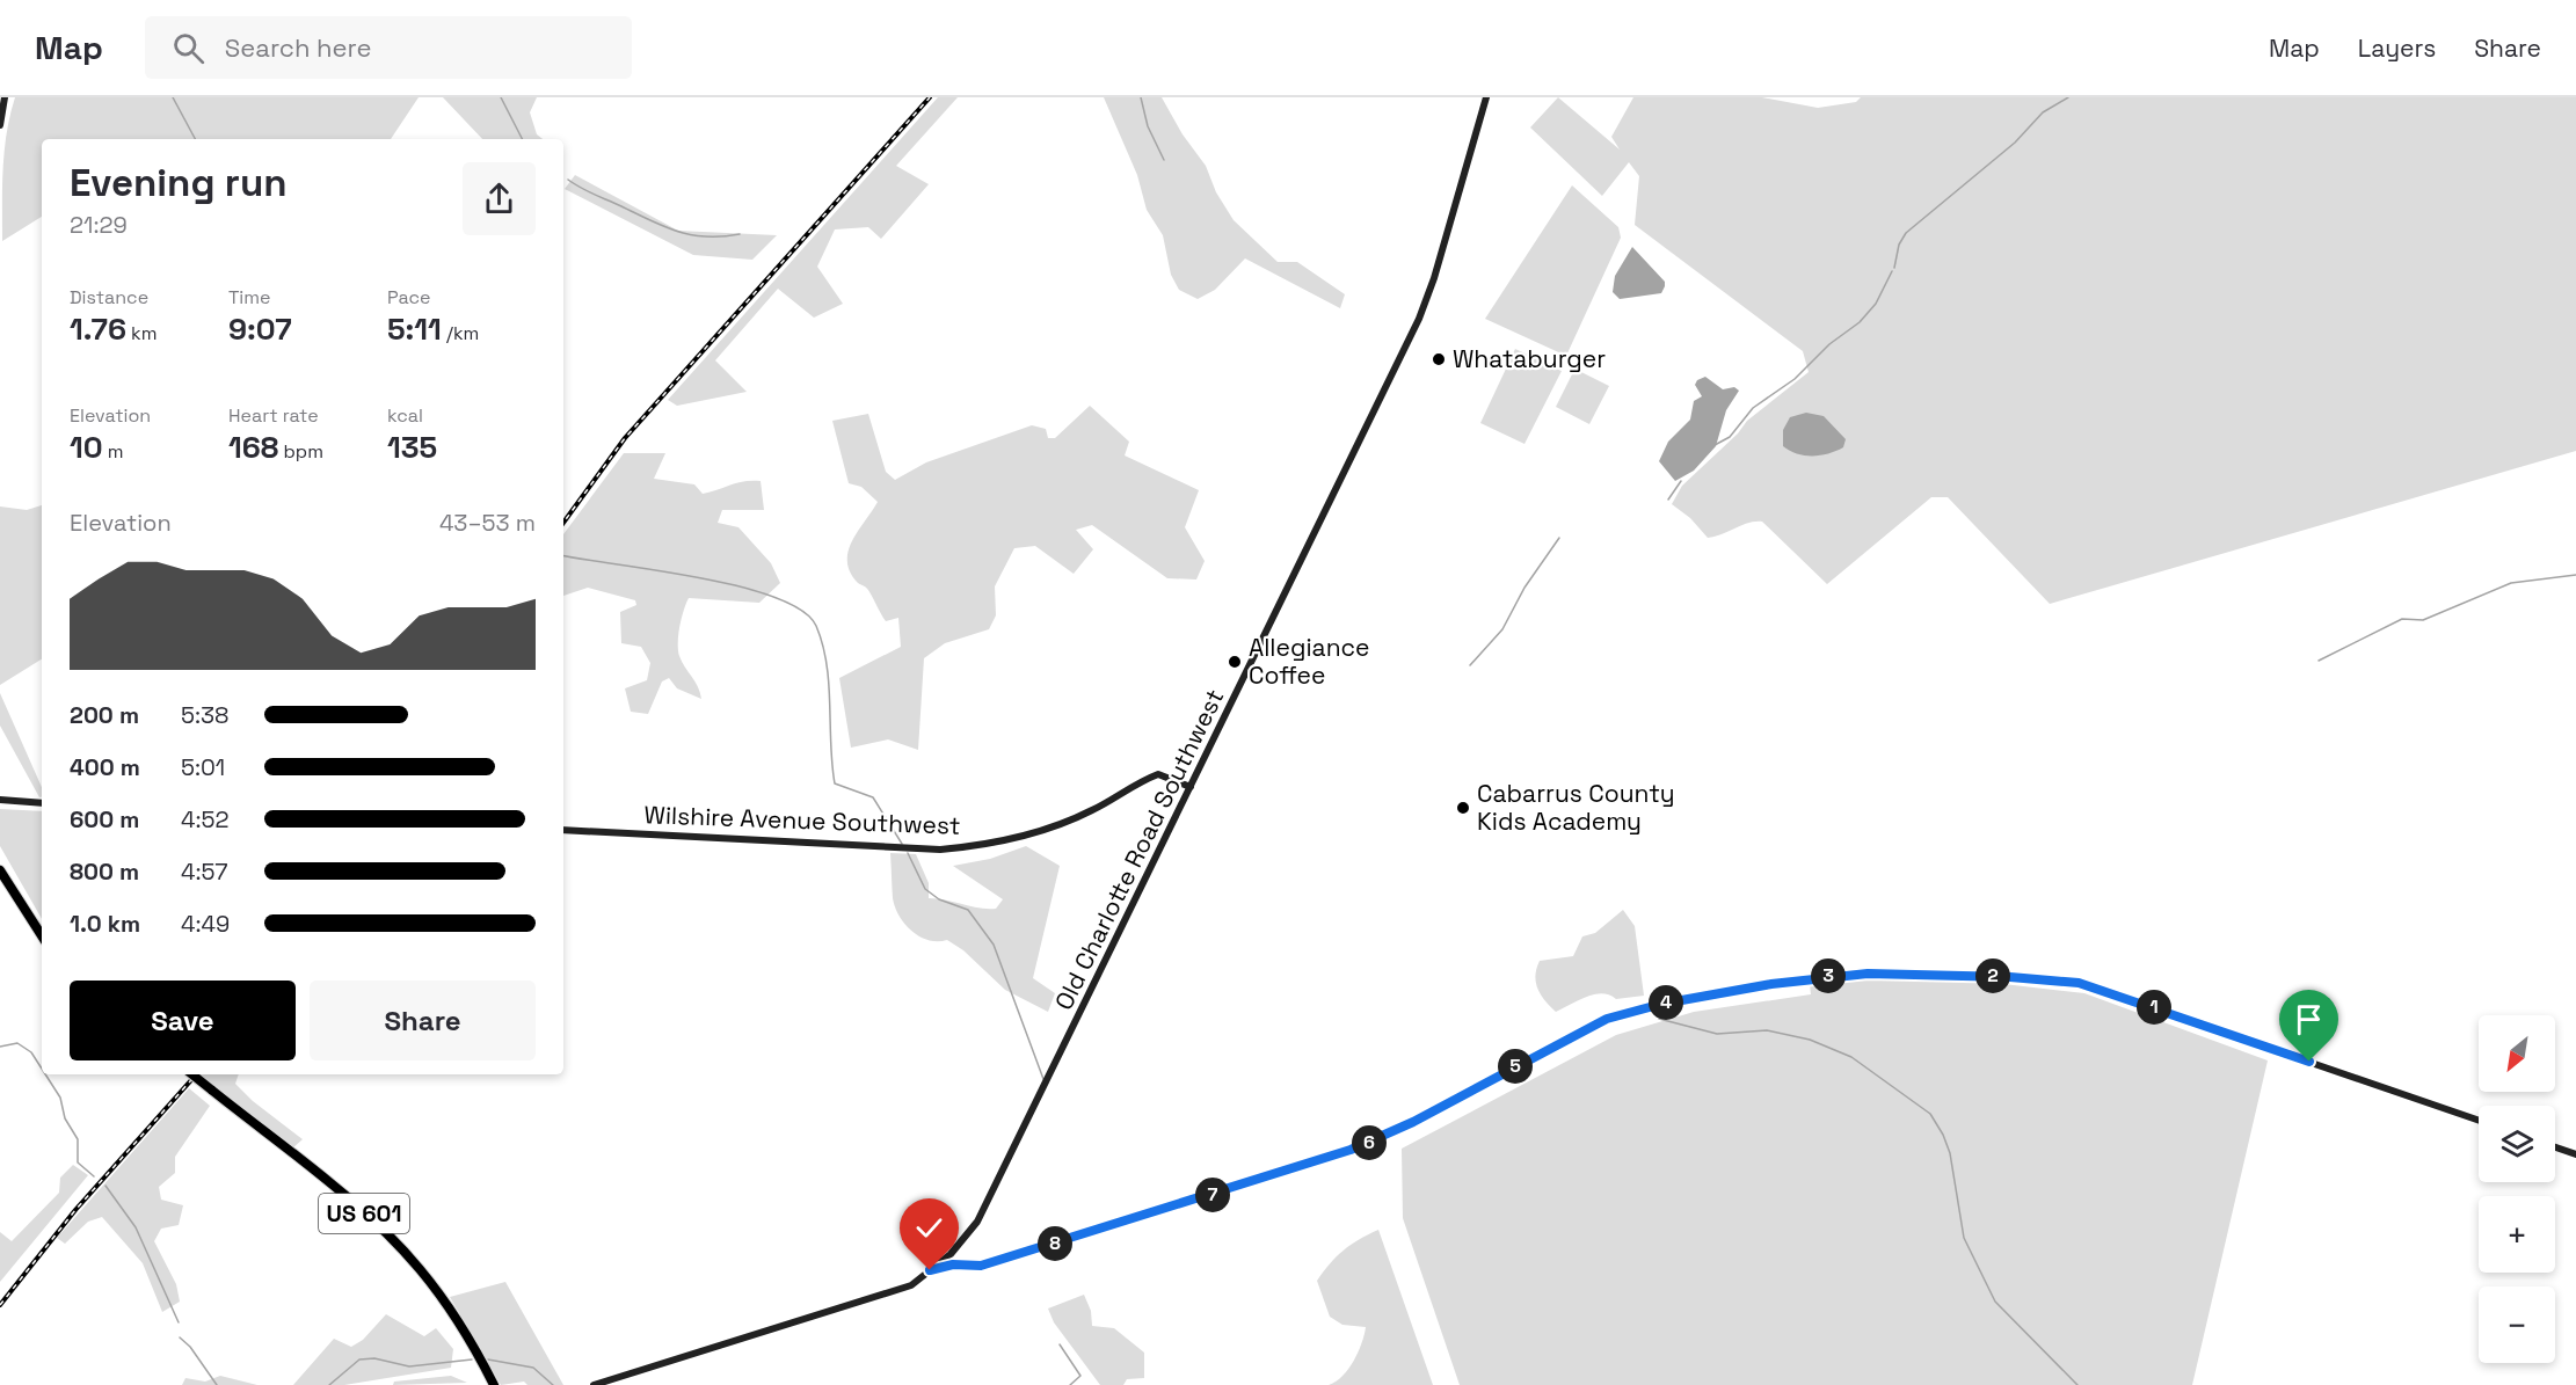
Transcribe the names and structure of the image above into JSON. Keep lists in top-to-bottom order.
{
  "streets": {
    "highway": ["US 601"],
    "street": ["Wilshire Avenue Southwest", "Old Charlotte Road Southwest"]
  },
  "crossings": [
    ["Wilshire Avenue Southwest", "Old Charlotte Road Southwest"]
  ],
  "places": ["Whataburger", "Allegiance Coffee", "Cabarrus County Kids Academy"],
  "north": "bottom left",
  "page": {
    "header": "Map",
    "search": "Search here",
    "nav": ["Map", "Layers", "Share"],
    "heading": ["Evening run", "21:29"],
    "stats": [
      ["Distance", "1.76 km"],
      ["Time", "9:07"],
      ["Pace", "5:11 /km"],
      ["Elevation", "10 m"],
      ["Heart rate", "168 bpm"],
      ["kcal", "135"]
    ],
    "chart": ["Elevation", "43–53 m"],
    "list": [
      {
        "name": "200 m",
        "note": "5:38"
      },
      {
        "name": "400 m",
        "note": "5:01"
      },
      {
        "name": "600 m",
        "note": "4:52"
      },
      {
        "name": "800 m",
        "note": "4:57"
      },
      {
        "name": "1.0 km",
        "note": "4:49"
      }
    ],
    "pins": [
      "2",
      "3",
      "4",
      "1",
      "5",
      "6",
      "7",
      "8"
    ],
    "buttons": ["Save", "Share"],
    "map_buttons": ["+", "−"]
  }
}
